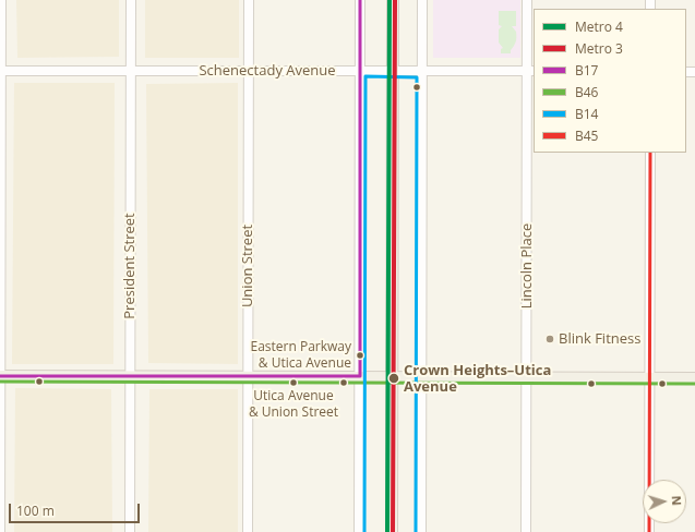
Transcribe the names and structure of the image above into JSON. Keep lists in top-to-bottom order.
{
  "streets": {
    "street": [
      "Schenectady Avenue",
      "President Street",
      "Union Street",
      "Lincoln Place"
    ]
  },
  "crossings": [
    ["Schenectady Avenue", "President Street"],
    ["Schenectady Avenue", "Union Street"],
    ["Schenectady Avenue", "Lincoln Place"]
  ],
  "places": [
    "Blink Fitness",
    "Eastern Parkway & Utica Avenue",
    "Crown Heights–Utica Avenue",
    "Utica Avenue & Union Street"
  ],
  "lines": [
    "metro line 4",
    "metro line 3",
    "transit line B17",
    "transit line B14",
    "transit line B45",
    "transit line B46"
  ],
  "legend": [
    "Metro 4",
    "Metro 3",
    "B17",
    "B46",
    "B14",
    "B45"
  ],
  "scale_bar": "100 m",
  "north": "right"
}
